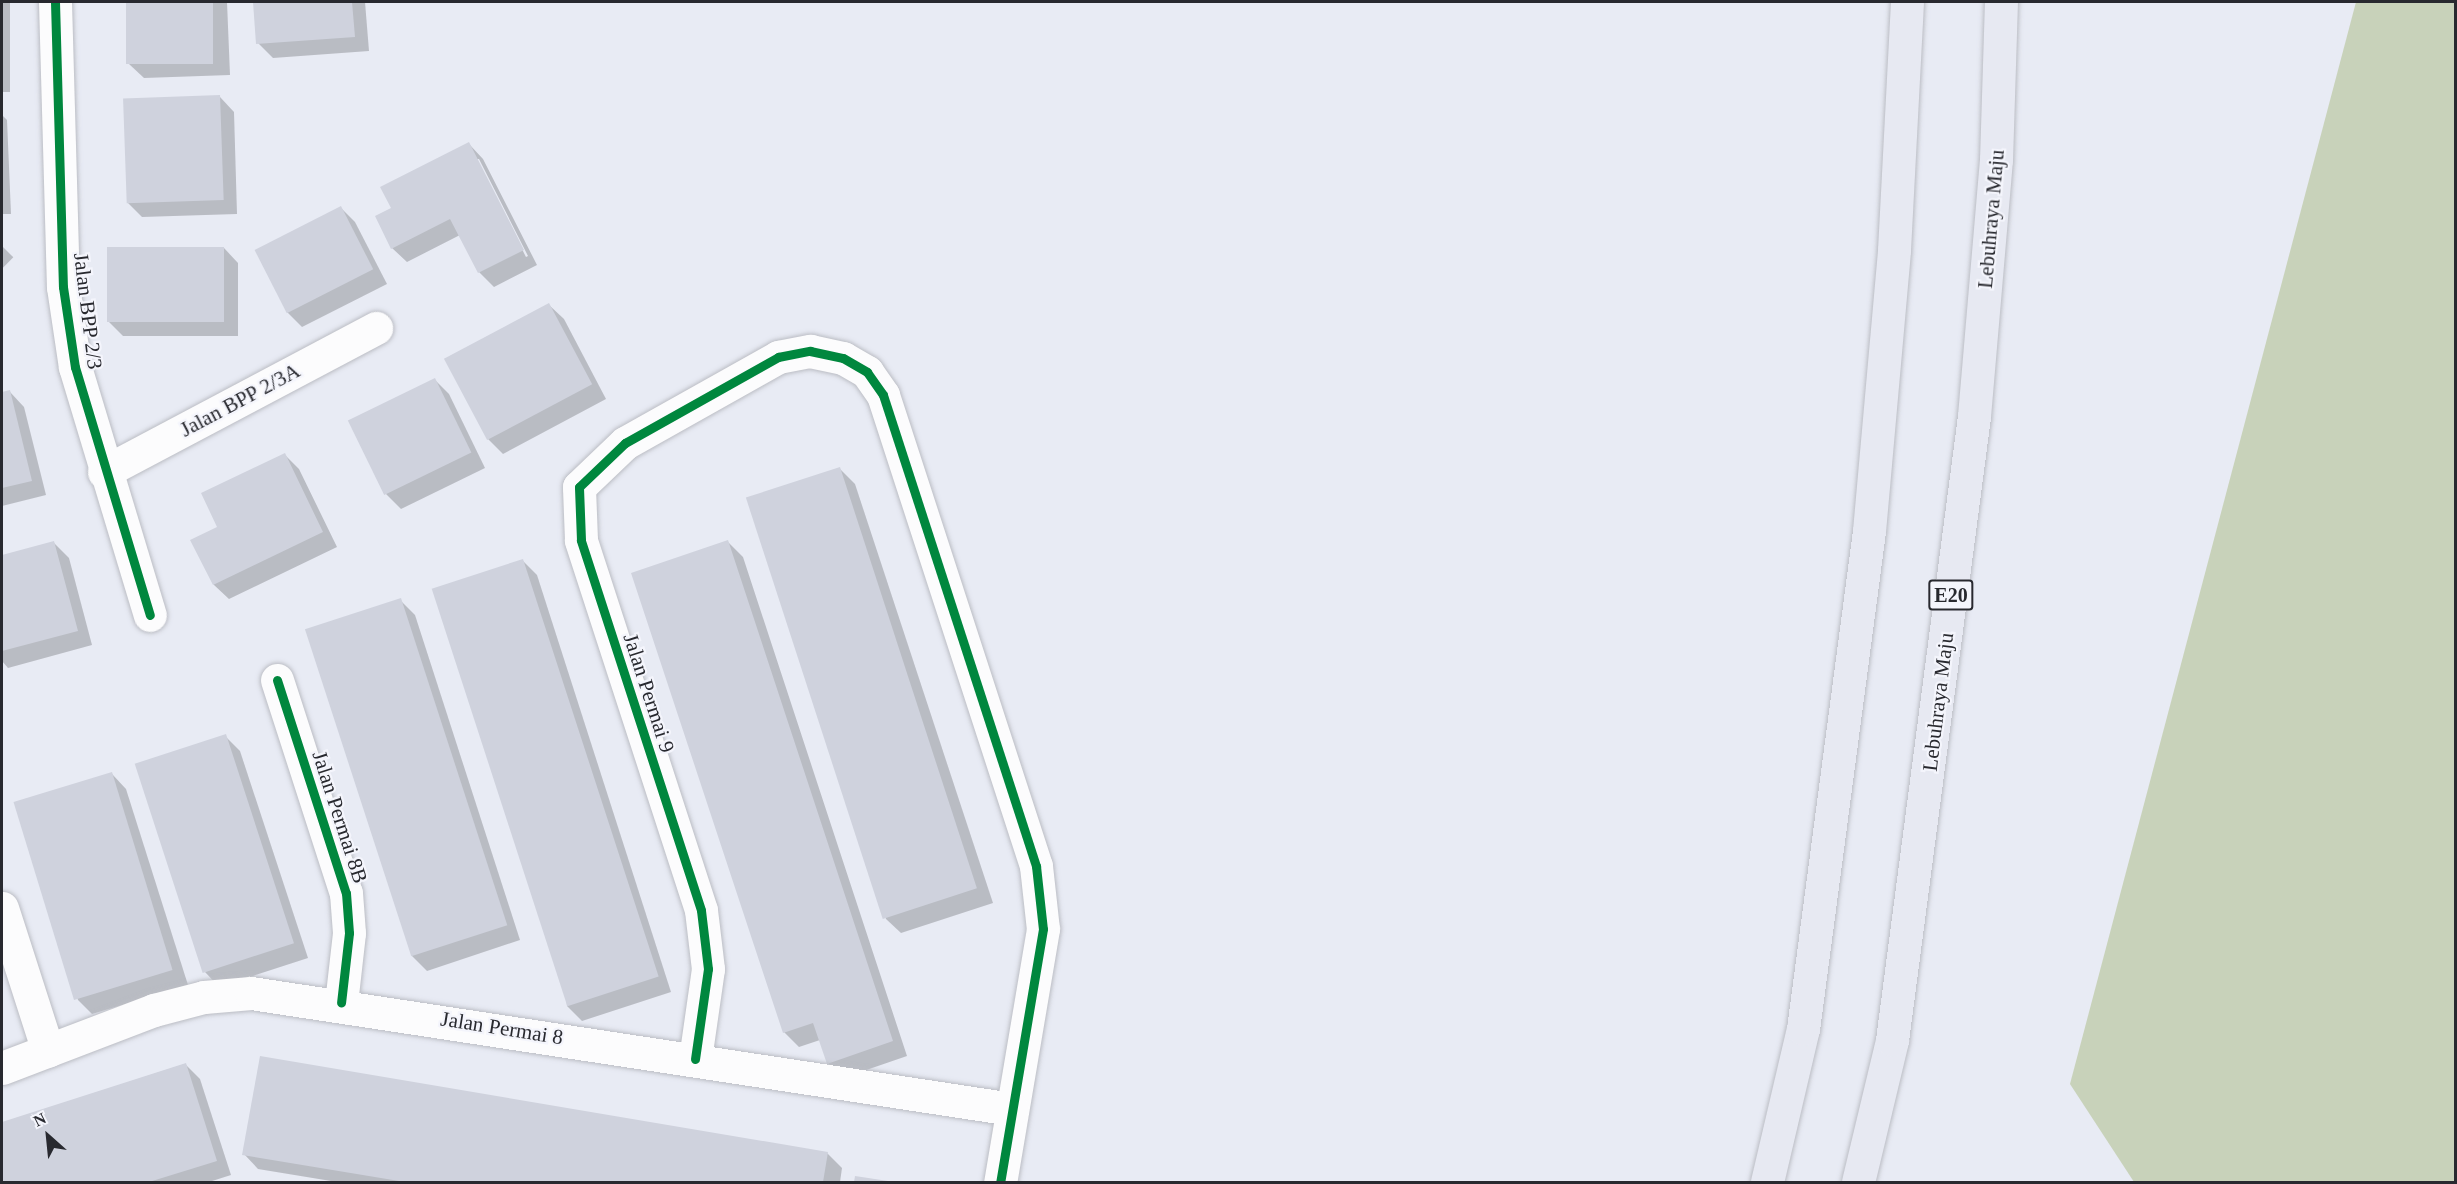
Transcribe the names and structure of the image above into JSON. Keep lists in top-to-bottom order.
{
  "streets": {
    "highway": ["Lebuhraya Maju", "E20"],
    "street": [
      "Jalan BPP 2/3",
      "Jalan BPP 2/3A",
      "Jalan Permai 9",
      "Jalan Permai 8B",
      "Jalan Permai 8"
    ]
  },
  "crossings": [
    ["Jalan BPP 2/3", "Jalan BPP 2/3A"],
    ["Jalan Permai 9", "Jalan Permai 8"],
    ["Jalan Permai 8B", "Jalan Permai 8"]
  ],
  "north": "top left"
}
